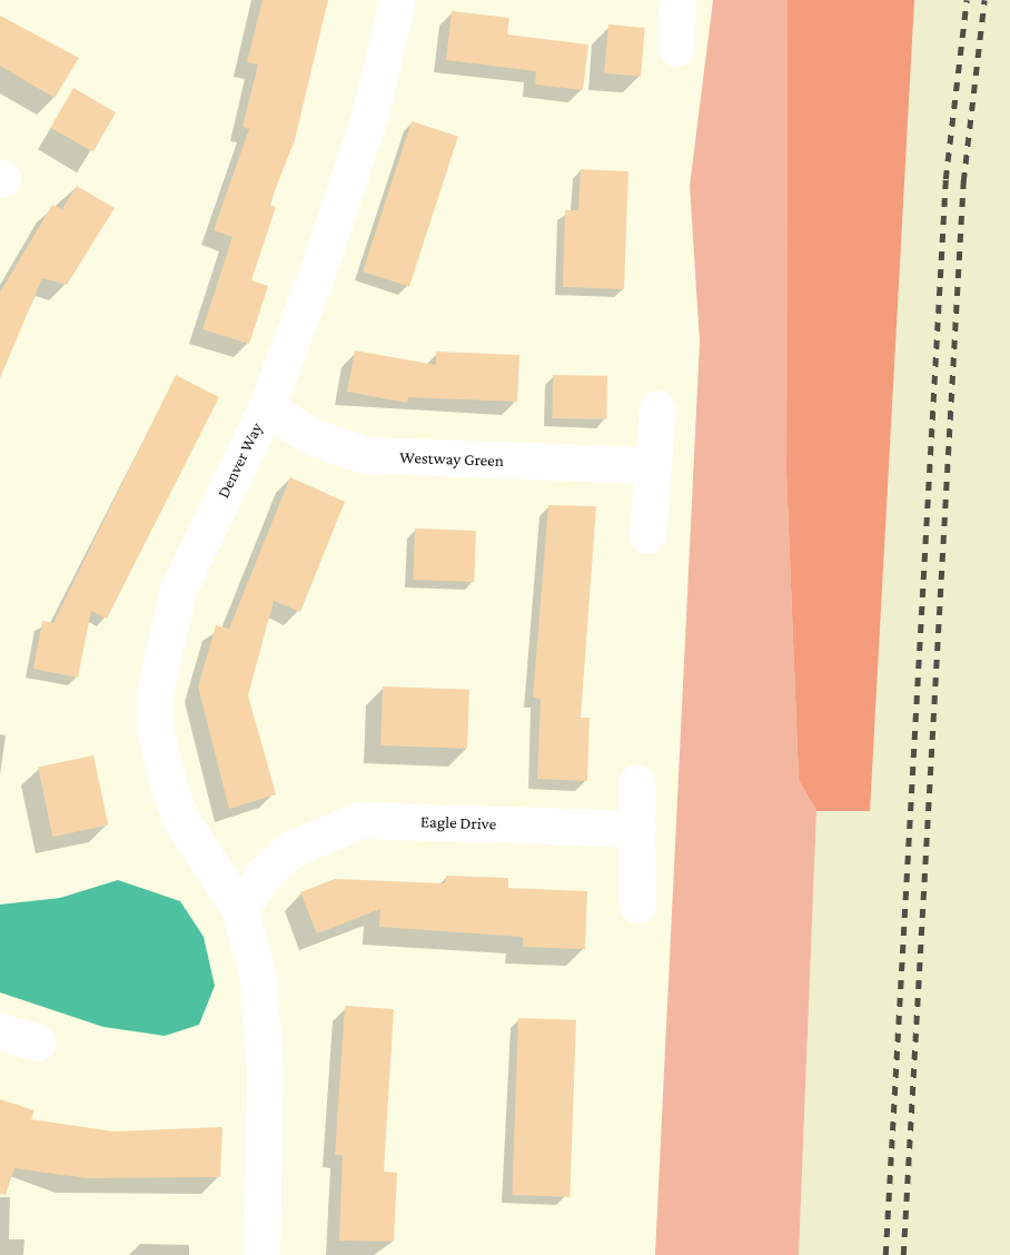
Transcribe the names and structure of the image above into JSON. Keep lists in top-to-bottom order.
{
  "streets": {
    "street": ["Westway Green", "Denver Way", "Eagle Drive"]
  },
  "crossings": [
    ["Westway Green", "Denver Way"],
    ["Denver Way", "Eagle Drive"]
  ]
}
